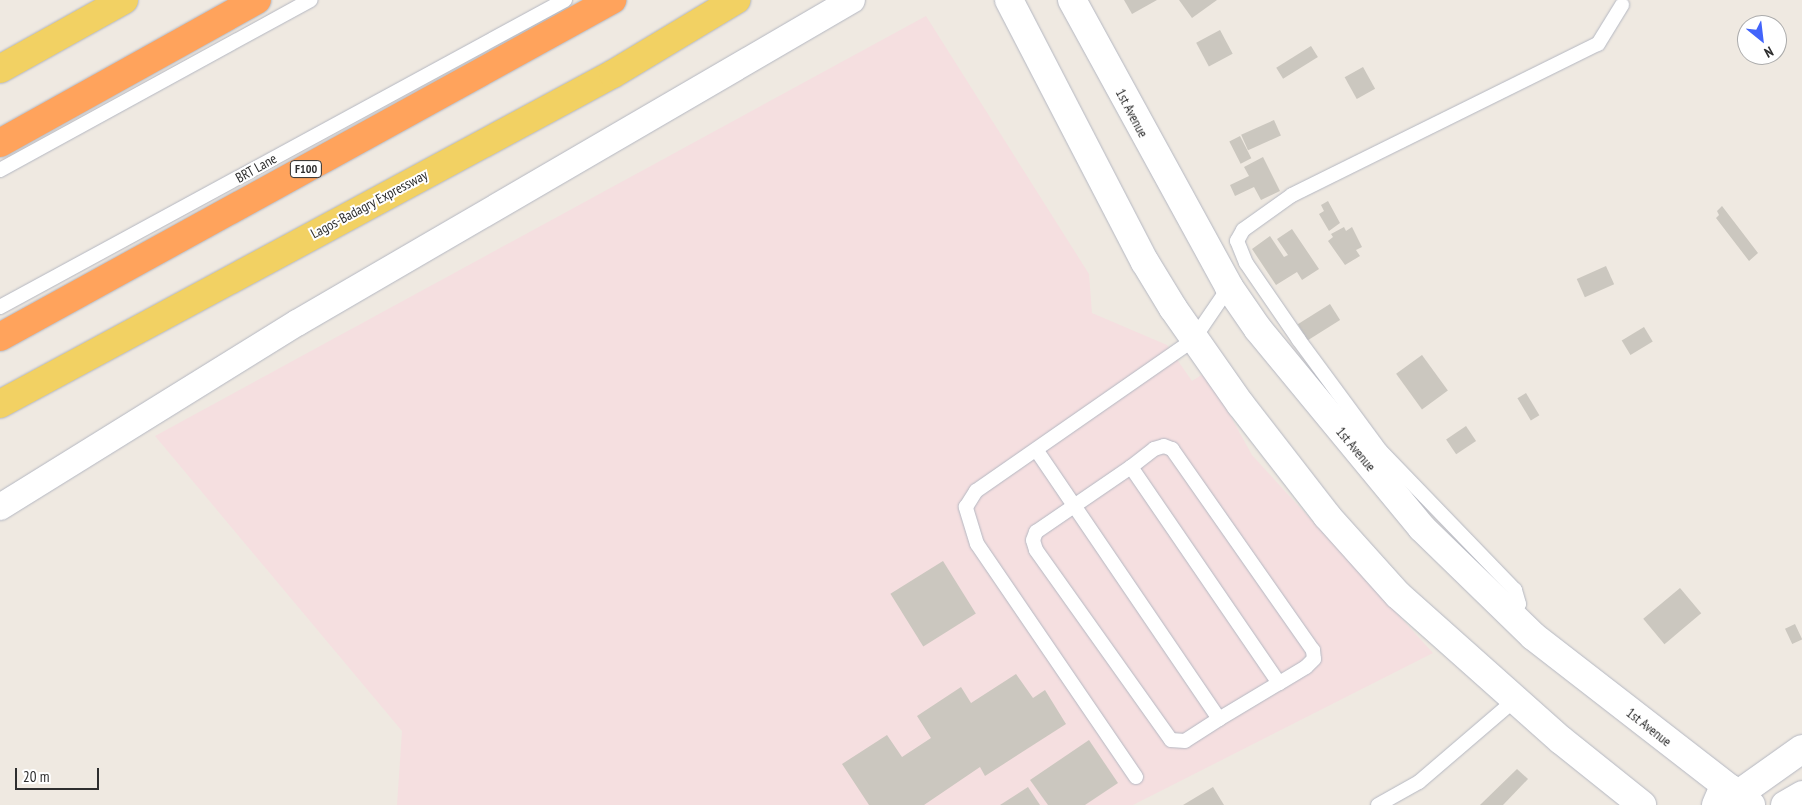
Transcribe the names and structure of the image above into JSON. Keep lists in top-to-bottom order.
{
  "streets": {
    "highway": ["F100"],
    "main road": ["1st Avenue", "Lagos-Badagry Expressway"],
    "lane": ["BRT Lane"]
  },
  "scale_bar": "20 m",
  "north": "bottom right"
}
